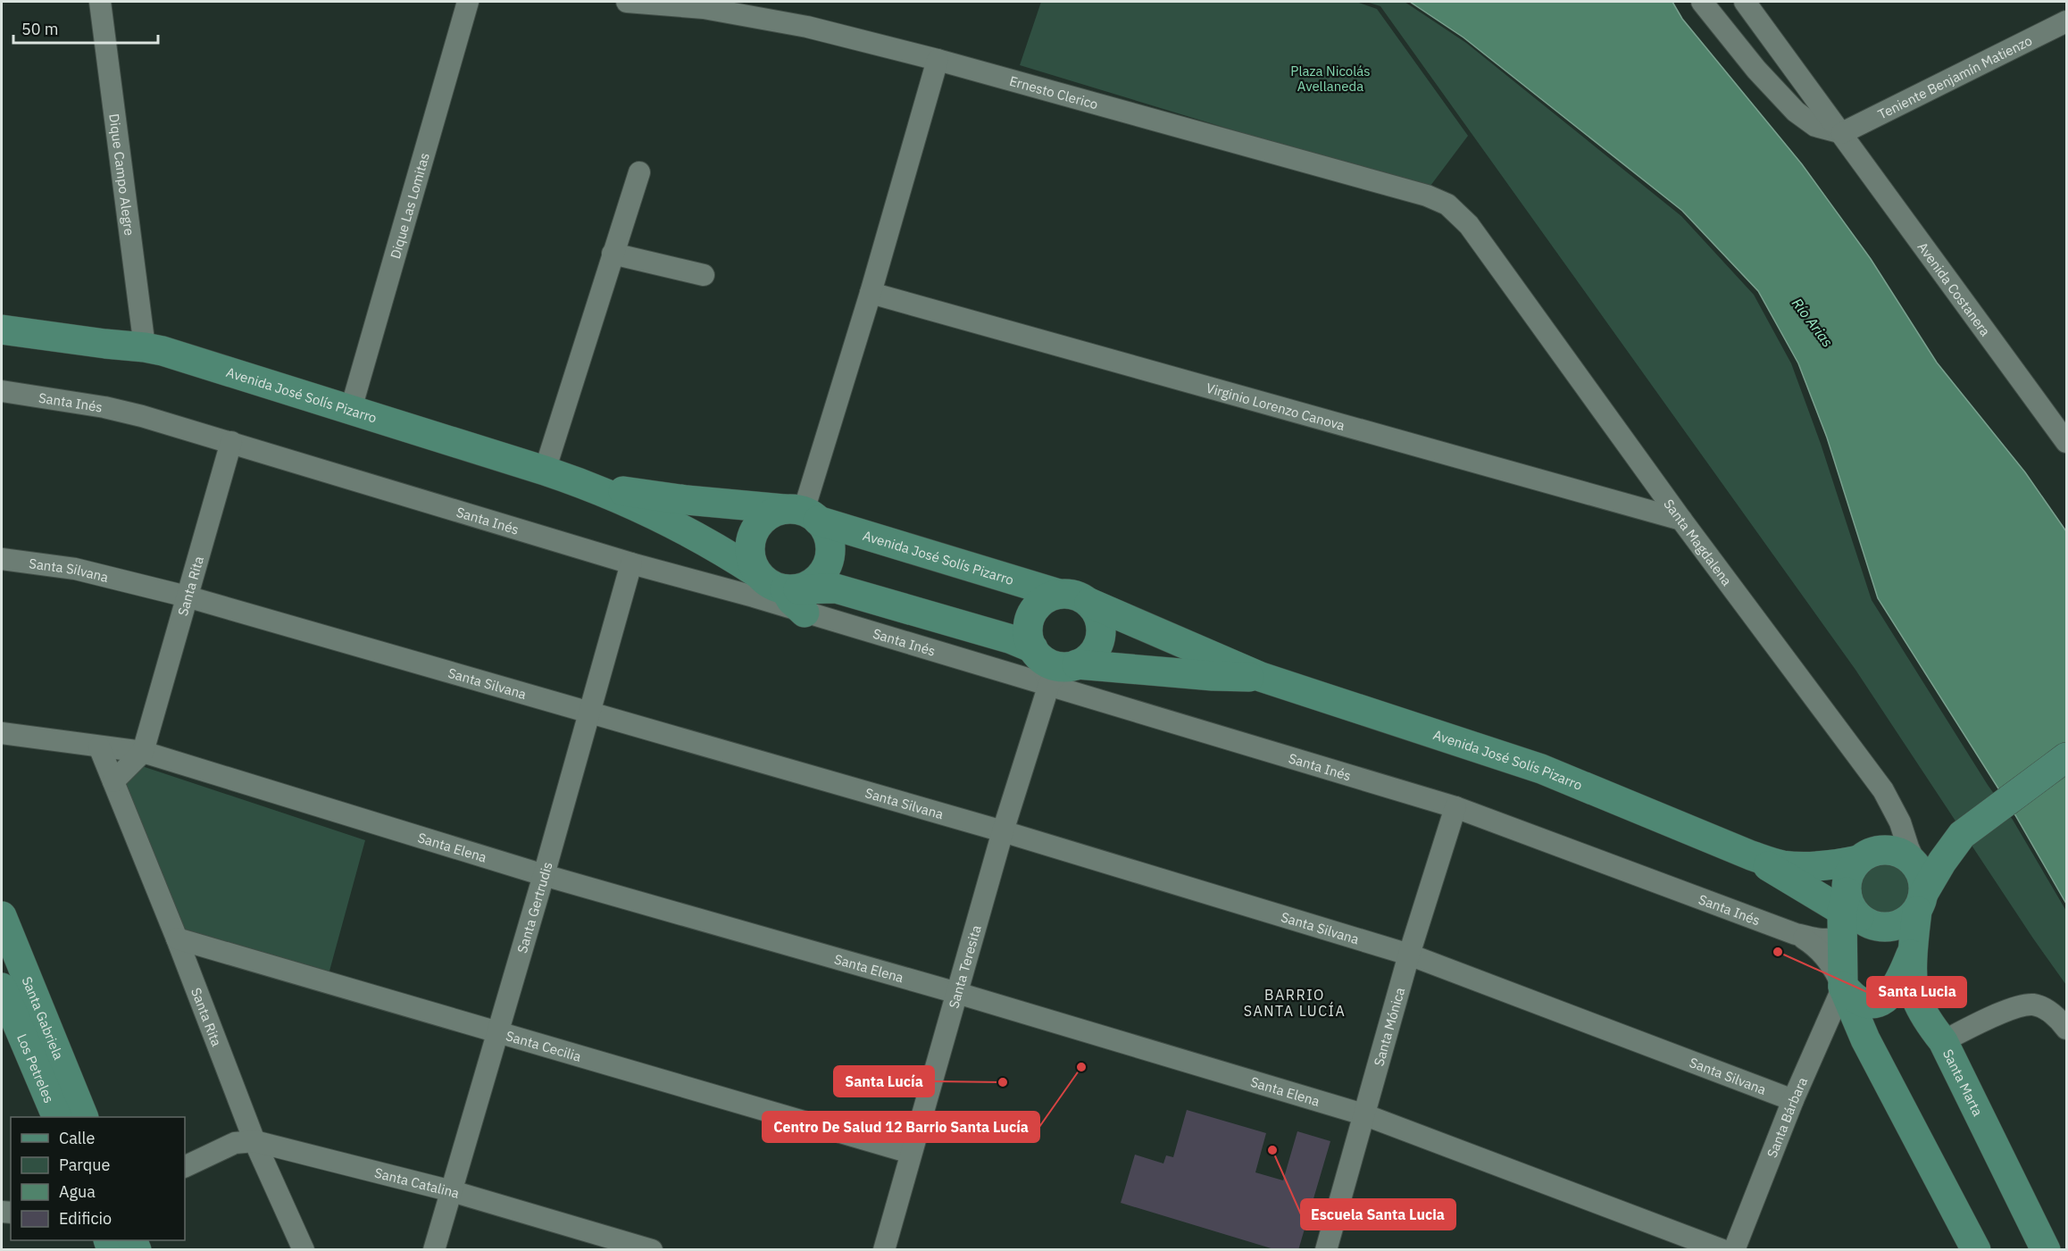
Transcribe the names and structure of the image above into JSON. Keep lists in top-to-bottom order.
{
  "streets": {
    "main road": [
      "Avenida José Solís Pizarro",
      "Santa Gabriela",
      "Los Petreles",
      "Santa Marta"
    ],
    "street": [
      "Teniente Benjamín Matienzo",
      "Ernesto Clerico",
      "Dique Campo Alegre",
      "Dique Las Lomitas",
      "Avenida Costanera",
      "Santa Inés",
      "Virginio Lorenzo Canova",
      "Santa Magdalena",
      "Santa Silvana",
      "Santa Rita",
      "Santa Elena",
      "Santa Gertrudis",
      "Santa Teresita",
      "Santa Mónica",
      "Santa Cecilia",
      "Santa Bárbara",
      "Santa Catalina"
    ]
  },
  "crossings": [
    ["Teniente Benjamín Matienzo", "Avenida Costanera"],
    ["Ernesto Clerico", "Santa Magdalena"],
    ["Dique Campo Alegre", "Avenida José Solís Pizarro"],
    ["Dique Las Lomitas", "Avenida José Solís Pizarro"],
    ["Avenida José Solís Pizarro", "Santa Inés"],
    ["Avenida José Solís Pizarro", "Santa Magdalena"],
    ["Avenida José Solís Pizarro", "Santa Teresita"],
    ["Avenida José Solís Pizarro", "Santa Marta"],
    ["Santa Inés", "Santa Magdalena"],
    ["Santa Inés", "Santa Rita"],
    ["Santa Inés", "Santa Gertrudis"],
    ["Santa Inés", "Santa Teresita"],
    ["Santa Inés", "Santa Mónica"],
    ["Santa Inés", "Santa Marta"],
    ["Santa Inés", "Santa Bárbara"],
    ["Virginio Lorenzo Canova", "Santa Magdalena"],
    ["Santa Magdalena", "Santa Marta"],
    ["Santa Silvana", "Santa Rita"],
    ["Santa Silvana", "Santa Gertrudis"],
    ["Santa Silvana", "Santa Teresita"],
    ["Santa Silvana", "Santa Mónica"],
    ["Santa Silvana", "Santa Bárbara"],
    ["Santa Rita", "Santa Elena"],
    ["Santa Rita", "Santa Cecilia"],
    ["Santa Rita", "Santa Catalina"],
    ["Santa Elena", "Santa Gertrudis"],
    ["Santa Elena", "Santa Teresita"],
    ["Santa Elena", "Santa Mónica"],
    ["Santa Gertrudis", "Santa Cecilia"],
    ["Santa Gertrudis", "Santa Catalina"],
    ["Santa Teresita", "Santa Cecilia"]
  ],
  "districts": ["BARRIO SANTA LUCÍA"],
  "water": ["Río Arias"],
  "parks": ["Plaza Nicolás Avellaneda"],
  "places": [
    "Santa Lucia",
    "Centro De Salud 12 Barrio Santa Lucía",
    "Santa Lucía",
    "Escuela Santa Lucia"
  ],
  "legend": [
    "Calle",
    "Parque",
    "Agua",
    "Edificio"
  ],
  "scale_bar": "50 m"
}
